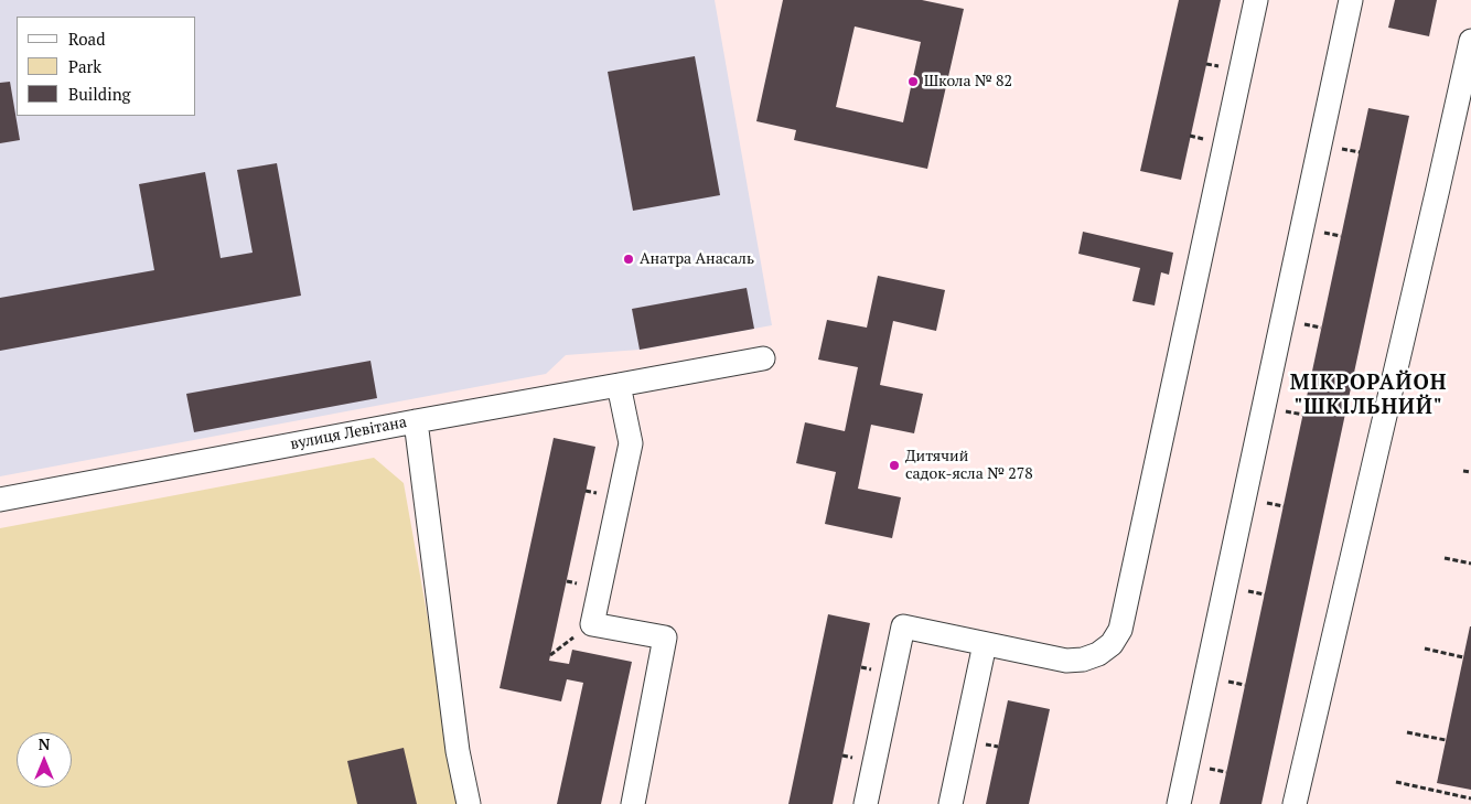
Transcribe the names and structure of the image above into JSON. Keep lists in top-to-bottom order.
{
  "streets": {
    "street": ["вулиця Левітана"]
  },
  "districts": ["МІКРОРАЙОН \"ШКІЛЬНИЙ\""],
  "places": ["Школа № 82", "Анатра Анасаль", "Дитячий садок-ясла № 278"],
  "legend": ["Road", "Park", "Building"],
  "north": "top"
}
